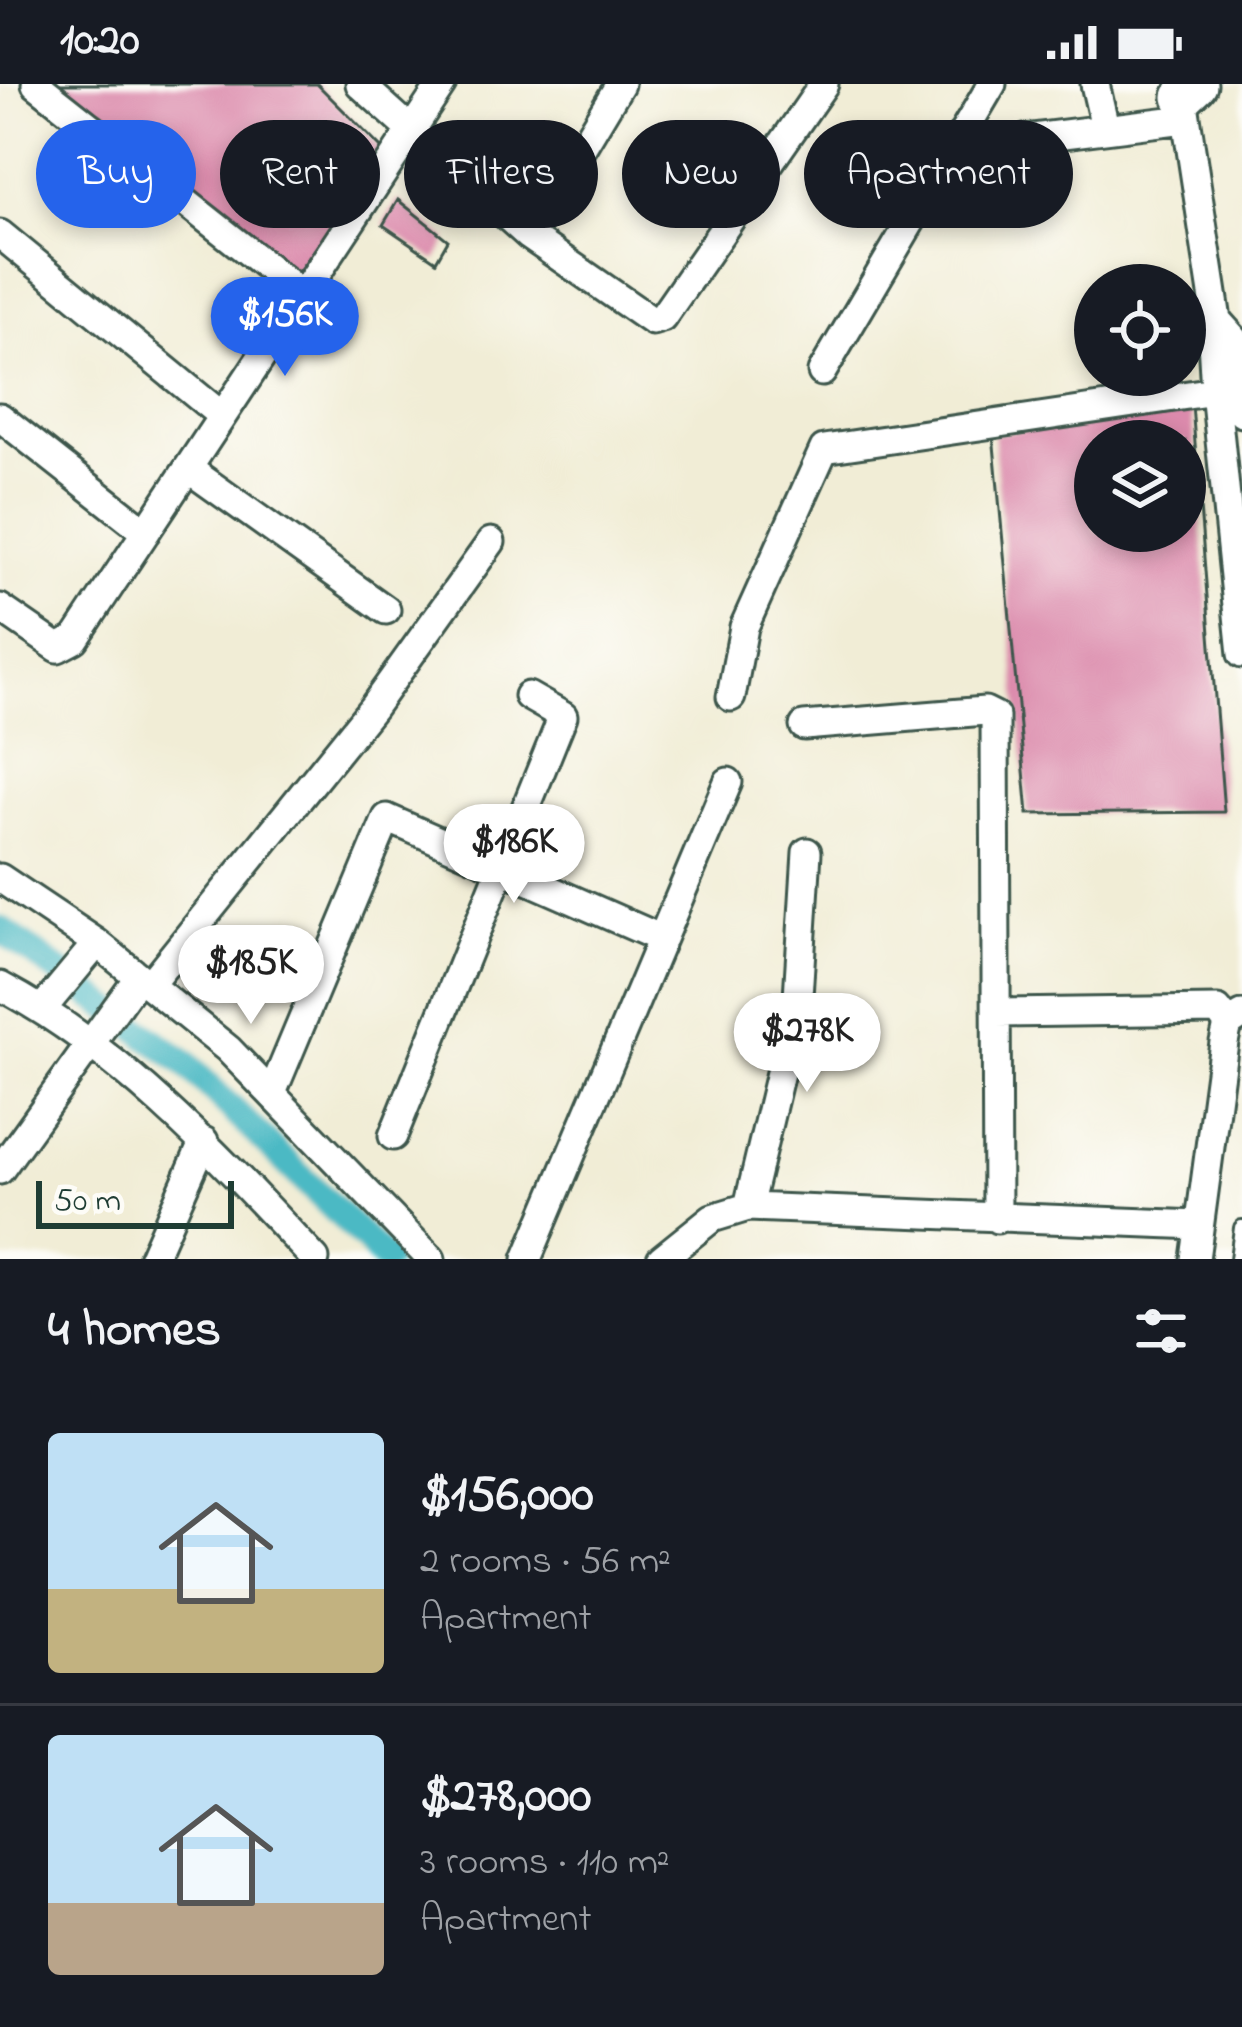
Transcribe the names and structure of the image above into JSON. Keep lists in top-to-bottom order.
{
  "scale_bar": "50 m",
  "page": {
    "status": "10:20",
    "chip": [
      "Buy",
      "Rent",
      "Filters",
      "New",
      "Apartment"
    ],
    "price": [
      "$156K",
      "$186K",
      "$185K",
      "$278K"
    ],
    "scale": "50 m",
    "heading": "4 homes",
    "list": [
      {
        "name": "$156,000",
        "note": "2 rooms · 56 m² · Apartment"
      },
      {
        "name": "$278,000",
        "note": "3 rooms · 110 m² · Apartment"
      }
    ]
  }
}
